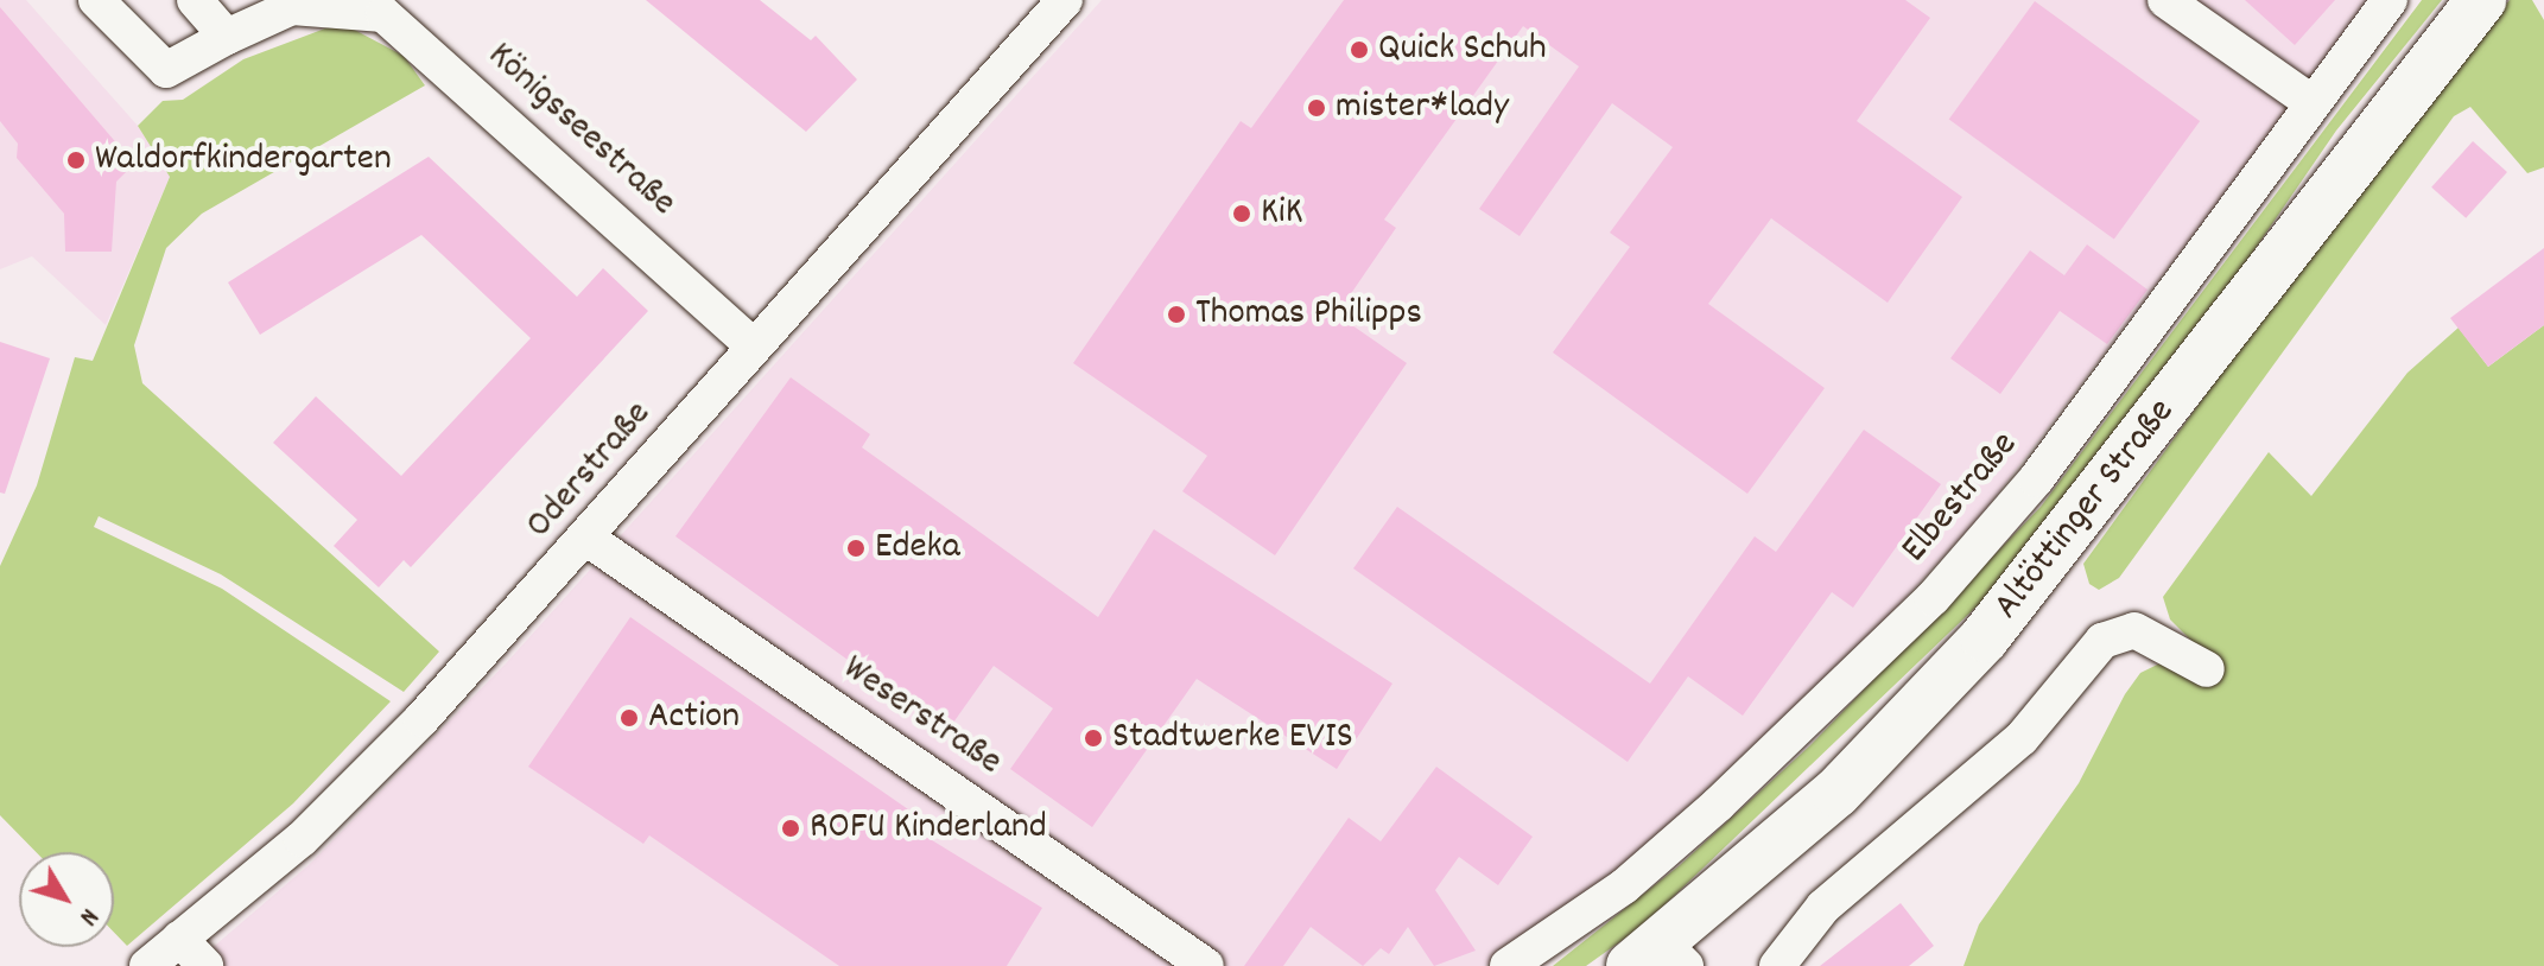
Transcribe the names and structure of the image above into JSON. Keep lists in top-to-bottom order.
{
  "streets": {
    "main road": ["Altöttinger Straße"],
    "street": [
      "Königsseestraße",
      "Oderstraße",
      "Elbestraße",
      "Weserstraße"
    ]
  },
  "crossings": [
    ["Königsseestraße", "Oderstraße"],
    ["Oderstraße", "Weserstraße"]
  ],
  "places": [
    "Quick Schuh",
    "mister*lady",
    "Waldorfkindergarten",
    "KiK",
    "Thomas Philipps",
    "Edeka",
    "Action",
    "Stadtwerke EVIS",
    "ROFU Kinderland"
  ],
  "north": "bottom right"
}
